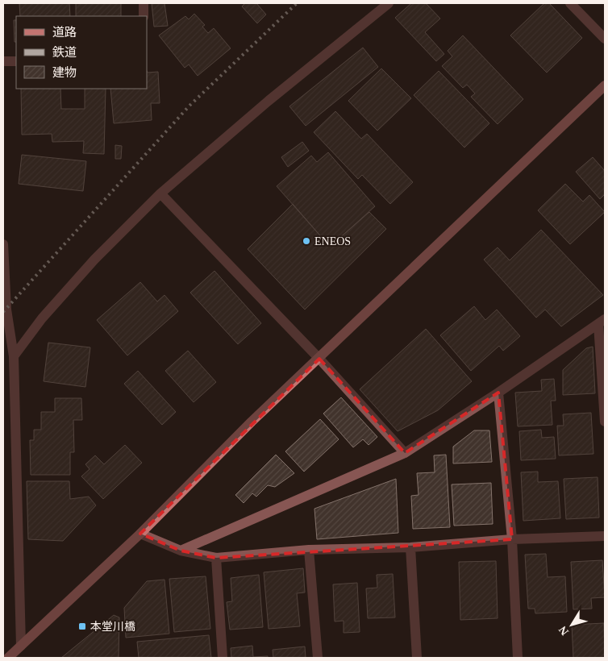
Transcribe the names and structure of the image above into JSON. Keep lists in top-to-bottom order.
{
  "places": {
    "other": ["ENEOS"],
    "transit": ["本堂川橋"]
  },
  "legend": ["道路", "鉄道", "建物"],
  "north": "bottom left"
}
